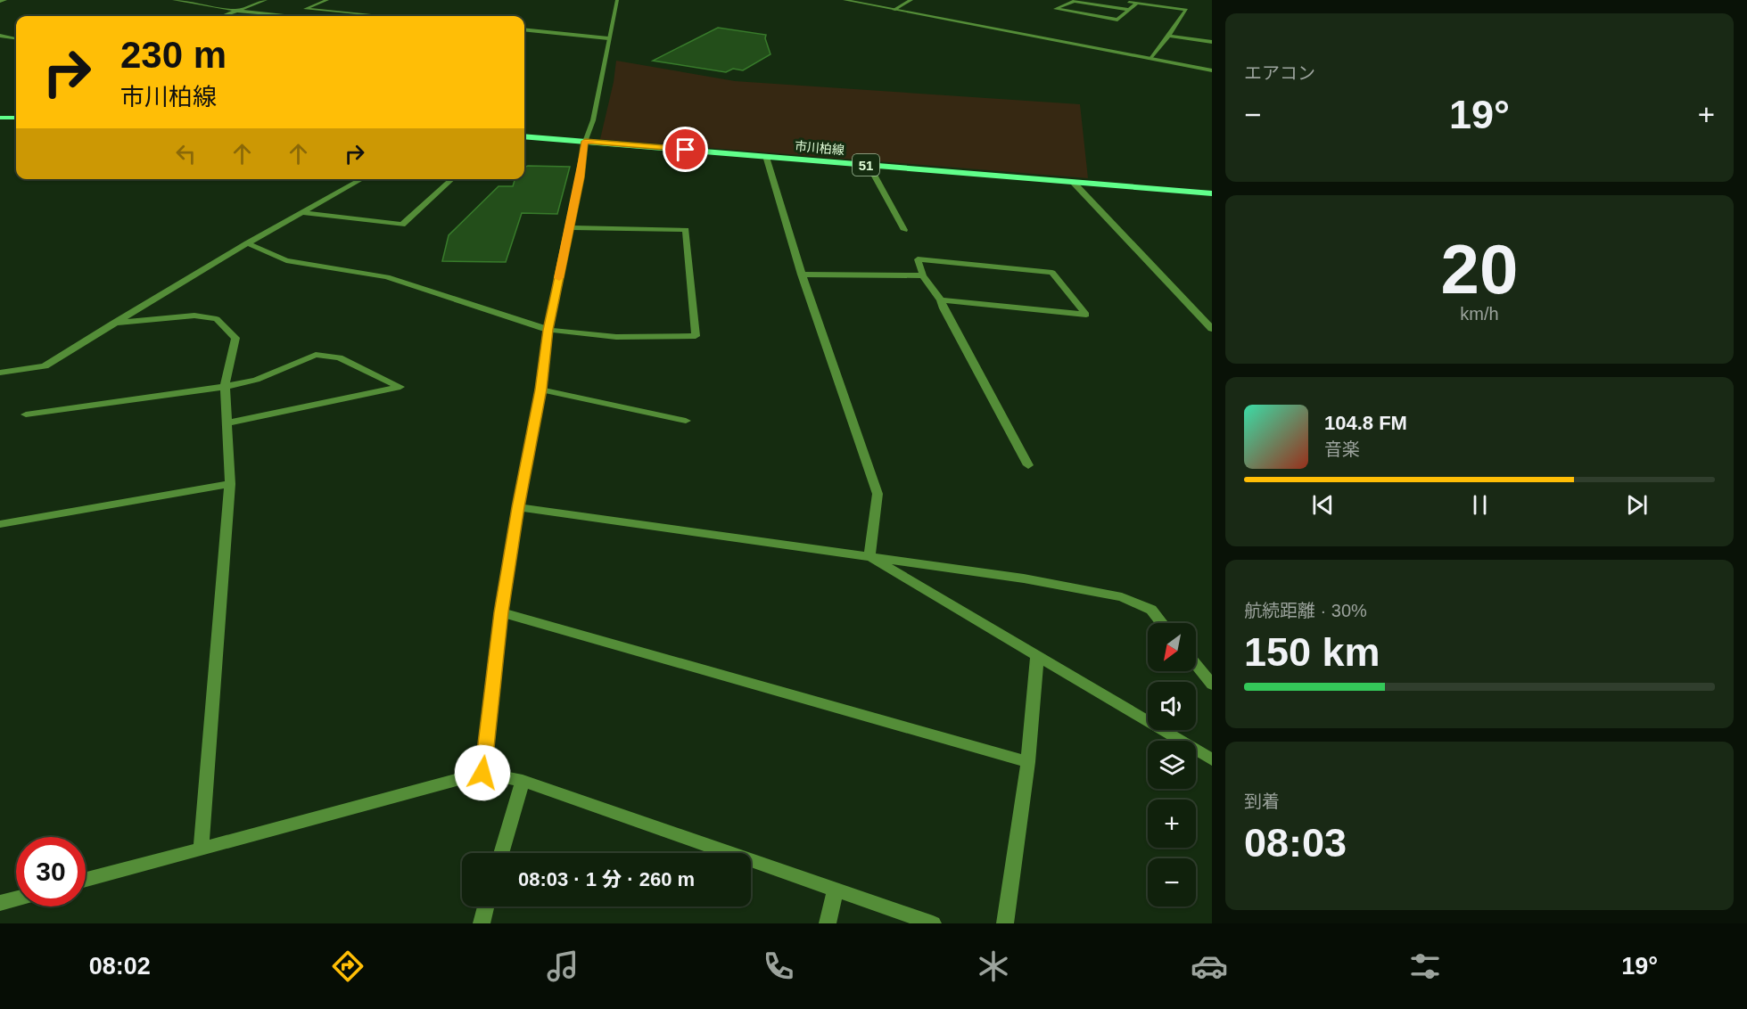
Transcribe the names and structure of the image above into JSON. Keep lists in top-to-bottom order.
{
  "streets": {
    "main road": ["市川柏線", "51"]
  },
  "north": "bottom left",
  "page": {
    "tile": [
      "エアコン",
      ["20", "km/h"],
      ["航続距離 · 30%", "150 km"],
      ["到着", "08:03"]
    ],
    "turn": ["230 m", "市川柏線"],
    "heat": ["−", "19°", "+"],
    "song": ["104.8 FM", "音楽"],
    "map_buttons": ["+", "−"],
    "limit": "30",
    "trip": "08:03 · 1 分 · 260 m",
    "tabs": ["08:02", "19°"]
  }
}
